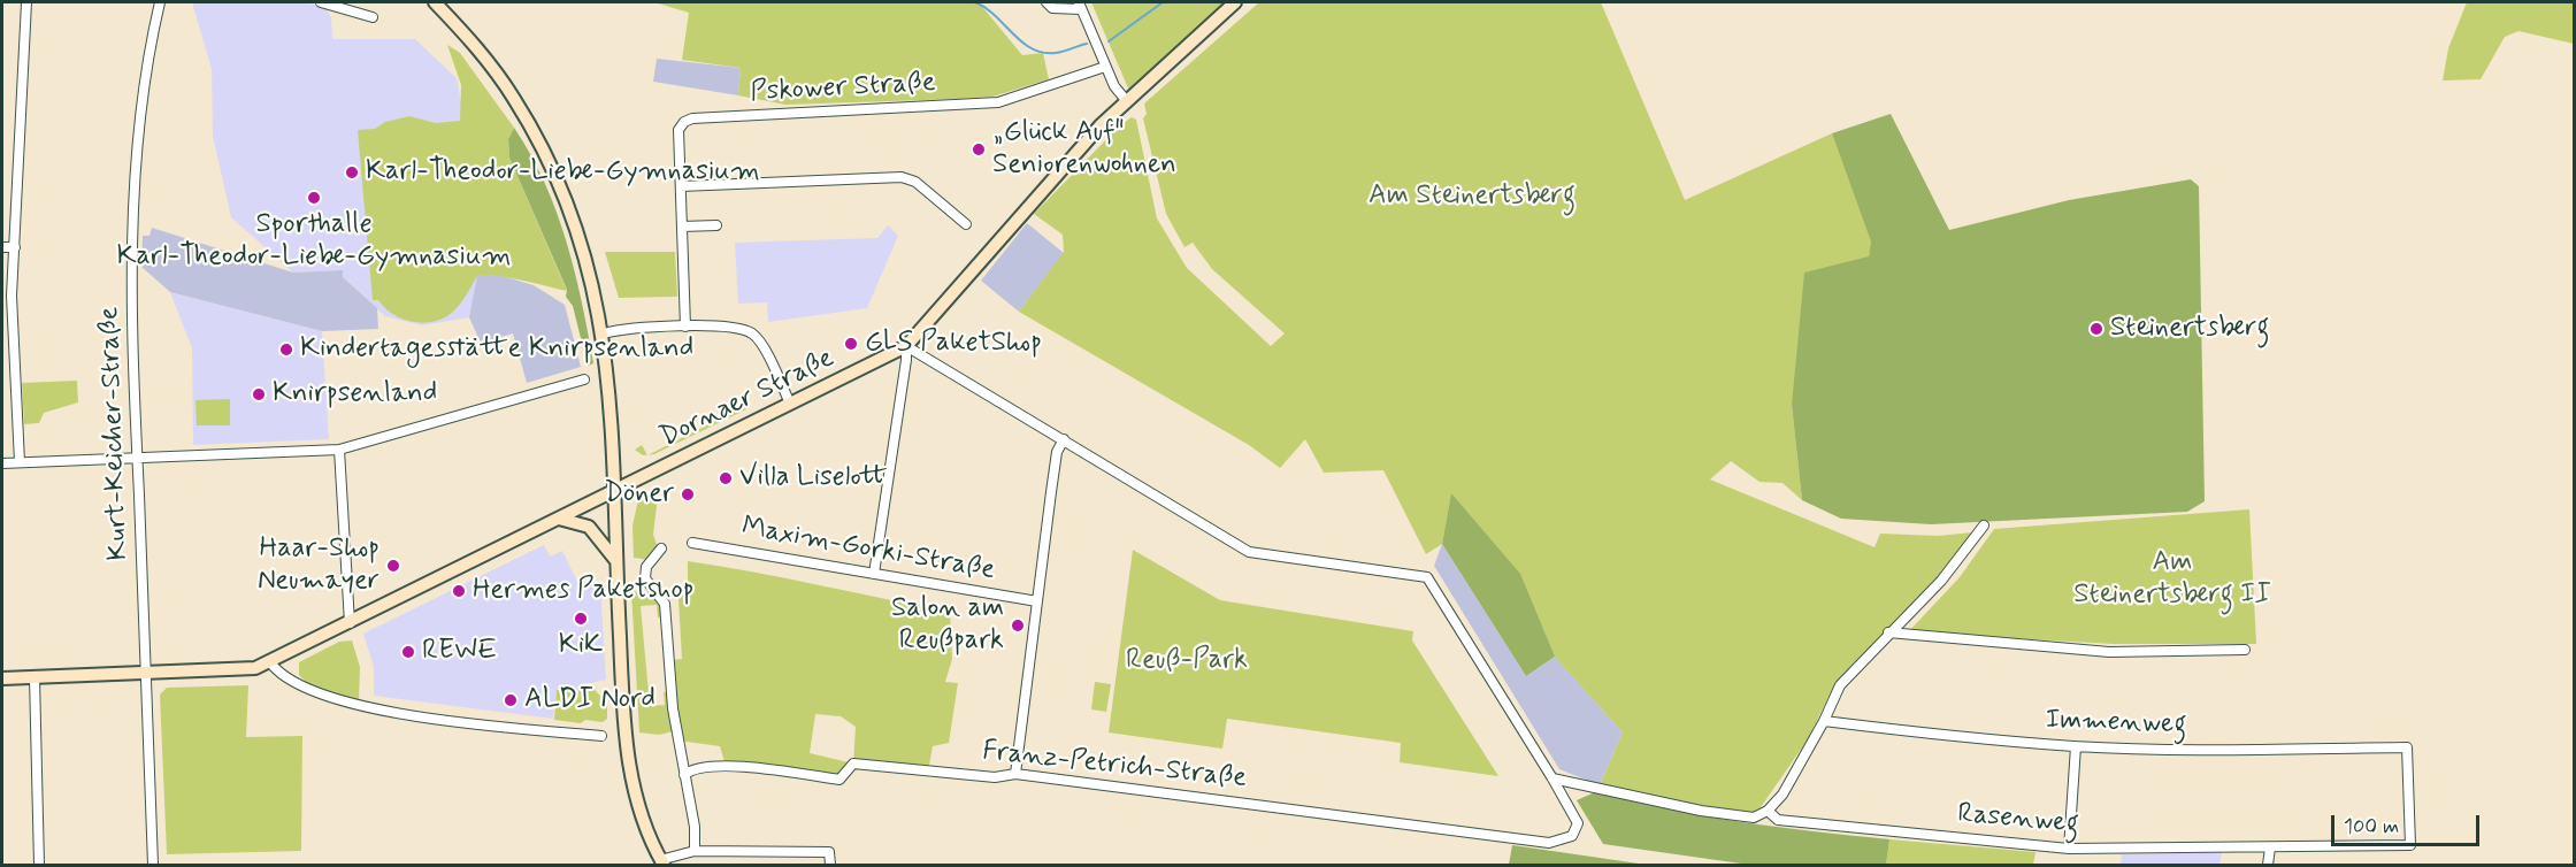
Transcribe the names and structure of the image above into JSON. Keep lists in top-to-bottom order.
{
  "streets": {
    "main road": ["Dornaer Straße"],
    "street": [
      "Pskower Straße",
      "Kurt-Keicher-Straße",
      "Maxim-Gorki-Straße",
      "Immenweg",
      "Franz-Petrich-Straße",
      "Rasenweg"
    ]
  },
  "crossings": [
    ["Dornaer Straße", "Kurt-Keicher-Straße"],
    ["Immenweg", "Rasenweg"]
  ],
  "parks": ["Am Steinertsberg", "Am Steinertsberg II", "Reuß-Park"],
  "places": [
    "„Glück Auf\" Seniorenwohnen",
    "Karl-Theodor-Liebe-Gymnasium",
    "Sporthalle Karl-Theodor-Liebe-Gymnasium",
    "Steinertsberg",
    "GLS PaketShop",
    "Kindertagesstätte Knirpsenland",
    "Knirpsenland",
    "Villa Liselott",
    "Döner",
    "Haar-Shop Neumayer",
    "Hermes Paketshop",
    "KiK",
    "Salon am Reußpark",
    "REWE",
    "ALDI Nord"
  ],
  "scale_bar": "100 m"
}
